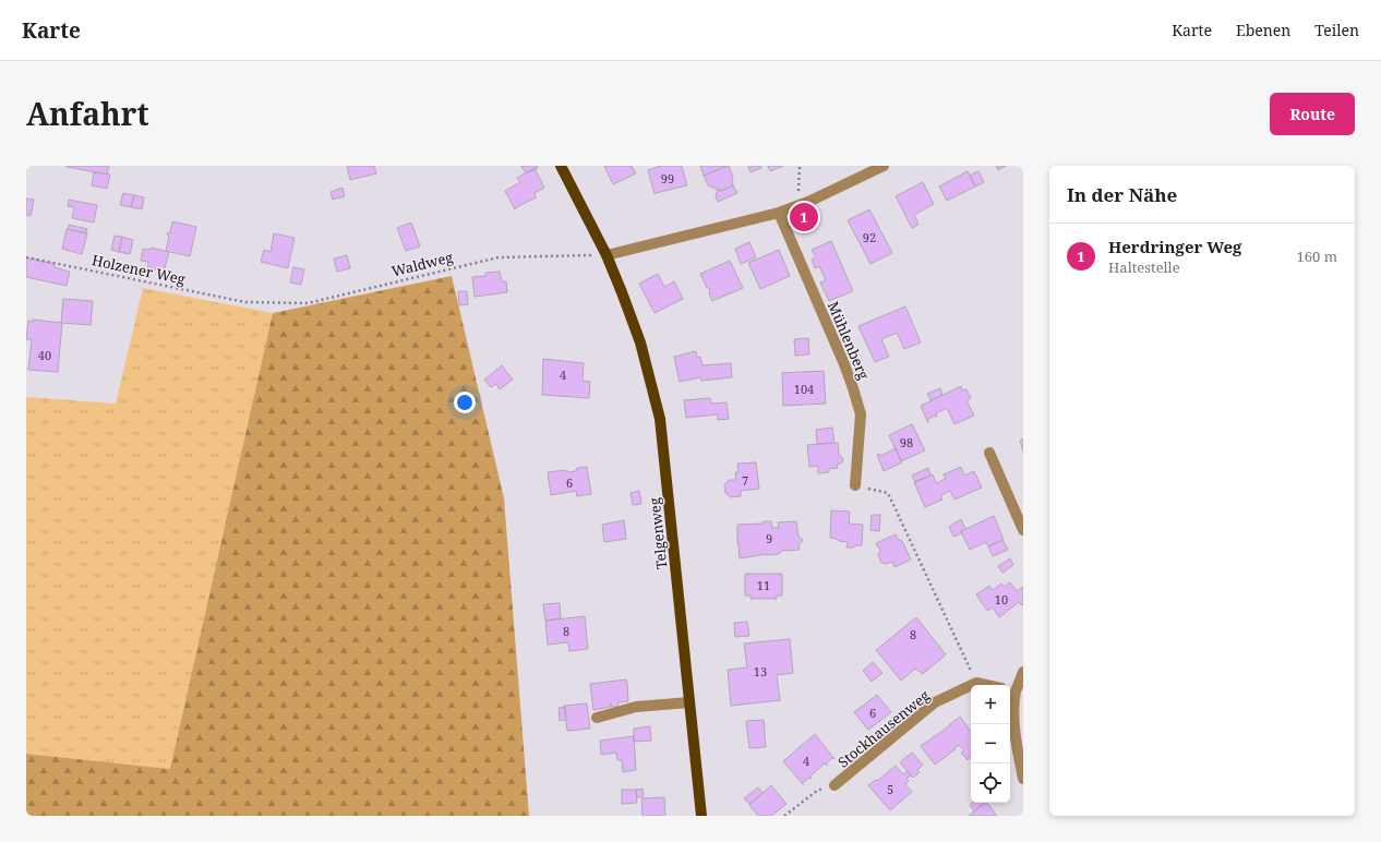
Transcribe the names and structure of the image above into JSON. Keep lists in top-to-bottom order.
{
  "streets": {
    "main road": ["Telgenweg"],
    "street": ["Mühlenberg", "Stockhausenweg"],
    "path": ["Waldweg", "Holzener Weg"]
  },
  "crossings": [
    ["Waldweg", "Holzener Weg"],
    ["Waldweg", "Telgenweg"]
  ],
  "house_numbers": [
    "99",
    "92",
    "40",
    "4",
    "104",
    "98",
    "7",
    "6",
    "9",
    "11",
    "10",
    "8",
    "8",
    "13",
    "6",
    "4",
    "5"
  ],
  "page": {
    "header": "Karte",
    "nav": ["Karte", "Ebenen", "Teilen"],
    "title": "Anfahrt",
    "buttons": "Route",
    "heading": "In der Nähe",
    "pins": "1",
    "list": [
      {
        "mark": "1",
        "name": "Herdringer Weg",
        "note": "Haltestelle",
        "value": "160 m"
      }
    ],
    "map_buttons": ["+", "−"]
  }
}
